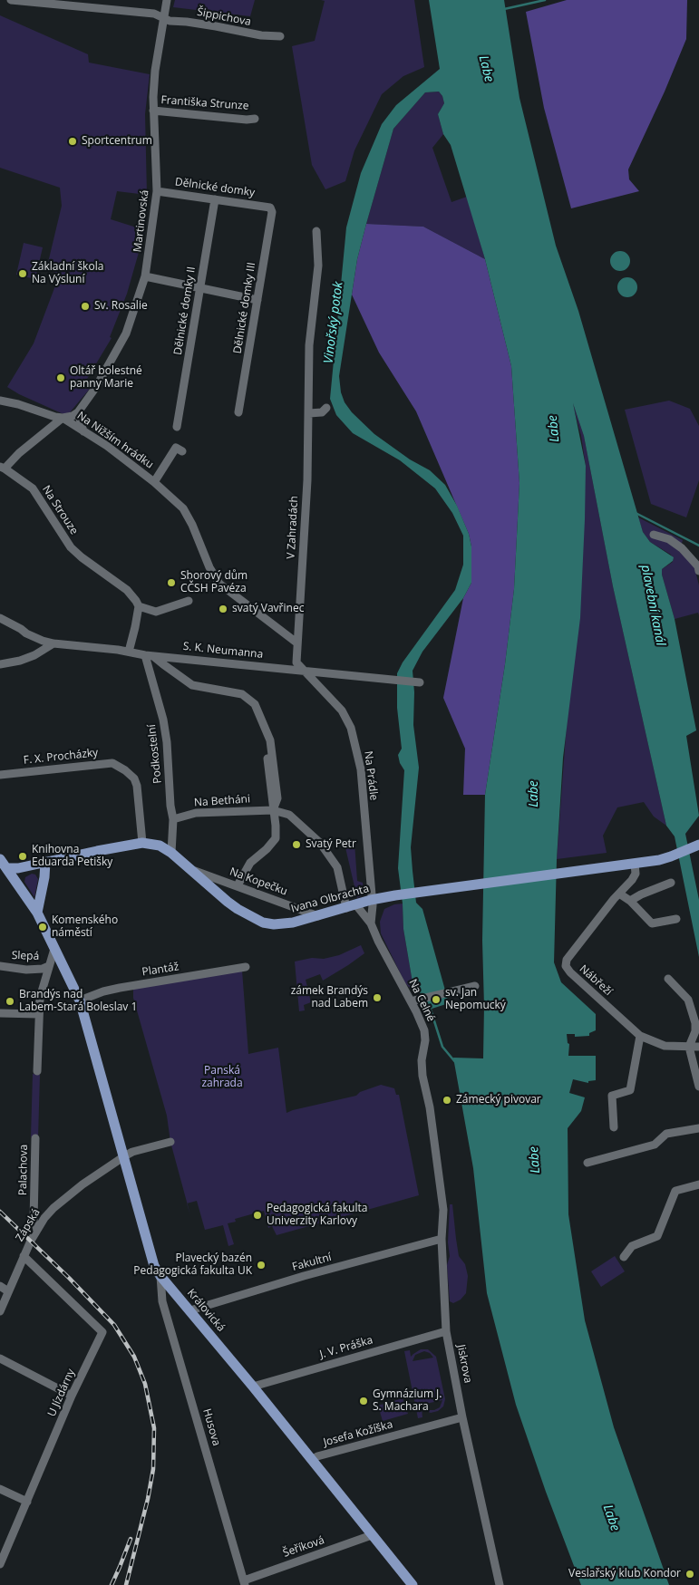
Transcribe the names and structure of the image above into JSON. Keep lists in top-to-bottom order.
{
  "streets": {
    "main road": ["Ivana Olbrachta", "Královická"],
    "street": [
      "Šippichova",
      "Františka Strunze",
      "Dělnické domky",
      "Martinovská",
      "Dělnické domky III",
      "Dělnické domky II",
      "Na Nižším hrádku",
      "Na Strouze",
      "V Zahradách",
      "S. K. Neumanna",
      "Podkostelní",
      "F. X. Procházky",
      "Na Prádle",
      "Na Betháni",
      "Na Kopečku",
      "Slepá",
      "Plantáž",
      "Nábřeží",
      "Na Celné",
      "Palachova",
      "Zápská",
      "Fakultní",
      "J. V. Práška",
      "Jiskrova",
      "U Jízdárny",
      "Husova",
      "Josefa Kožíška",
      "Šeříková"
    ]
  },
  "crossings": [
    ["Šippichova", "Martinovská"],
    ["Františka Strunze", "Martinovská"],
    ["Dělnické domky", "Martinovská"],
    ["Dělnické domky", "Dělnické domky III"],
    ["Dělnické domky", "Dělnické domky II"],
    ["Na Nižším hrádku", "V Zahradách"],
    ["S. K. Neumanna", "Podkostelní"],
    ["S. K. Neumanna", "Na Prádle"],
    ["Podkostelní", "Na Betháni"],
    ["Podkostelní", "Ivana Olbrachta"],
    ["F. X. Procházky", "Ivana Olbrachta"],
    ["Na Prádle", "Ivana Olbrachta"],
    ["Na Prádle", "Na Celné"],
    ["Na Kopečku", "Ivana Olbrachta"],
    ["Ivana Olbrachta", "Nábřeží"],
    ["Ivana Olbrachta", "Na Celné"],
    ["Ivana Olbrachta", "Královická"],
    ["Plantáž", "Královická"],
    ["Na Celné", "Jiskrova"],
    ["Palachova", "Zápská"],
    ["Zápská", "Královická"],
    ["Zápská", "U Jízdárny"],
    ["Fakultní", "Královická"],
    ["Fakultní", "Jiskrova"],
    ["Královická", "J. V. Práška"],
    ["Královická", "Husova"],
    ["Královická", "Josefa Kožíška"],
    ["Královická", "Šeříková"],
    ["J. V. Práška", "Jiskrova"],
    ["Jiskrova", "Josefa Kožíška"],
    ["Husova", "Šeříková"]
  ],
  "water": ["Labe", "Vinořský potok", "plavební kanál"],
  "parks": ["Panská zahrada"],
  "places": [
    "Sportcentrum",
    "Základní škola Na Výsluní",
    "Sv. Rosalie",
    "Oltář bolestné panny Marie",
    "Sborový dům CČSH Pavéza",
    "svatý Vavřinec",
    "Svatý Petr",
    "Knihovna Eduarda Petišky",
    "Komenského náměstí",
    "zámek Brandýs nad Labem",
    "sv. Jan Nepomucký",
    "Brandýs nad Labem-Stará Boleslav 1",
    "Zámecký pivovar",
    "Pedagogická fakulta Univerzity Karlovy",
    "Plavecký bazén Pedagogická fakulta UK",
    "Gymnázium J. S. Machara",
    "Veslařský klub Kondor"
  ]
}
